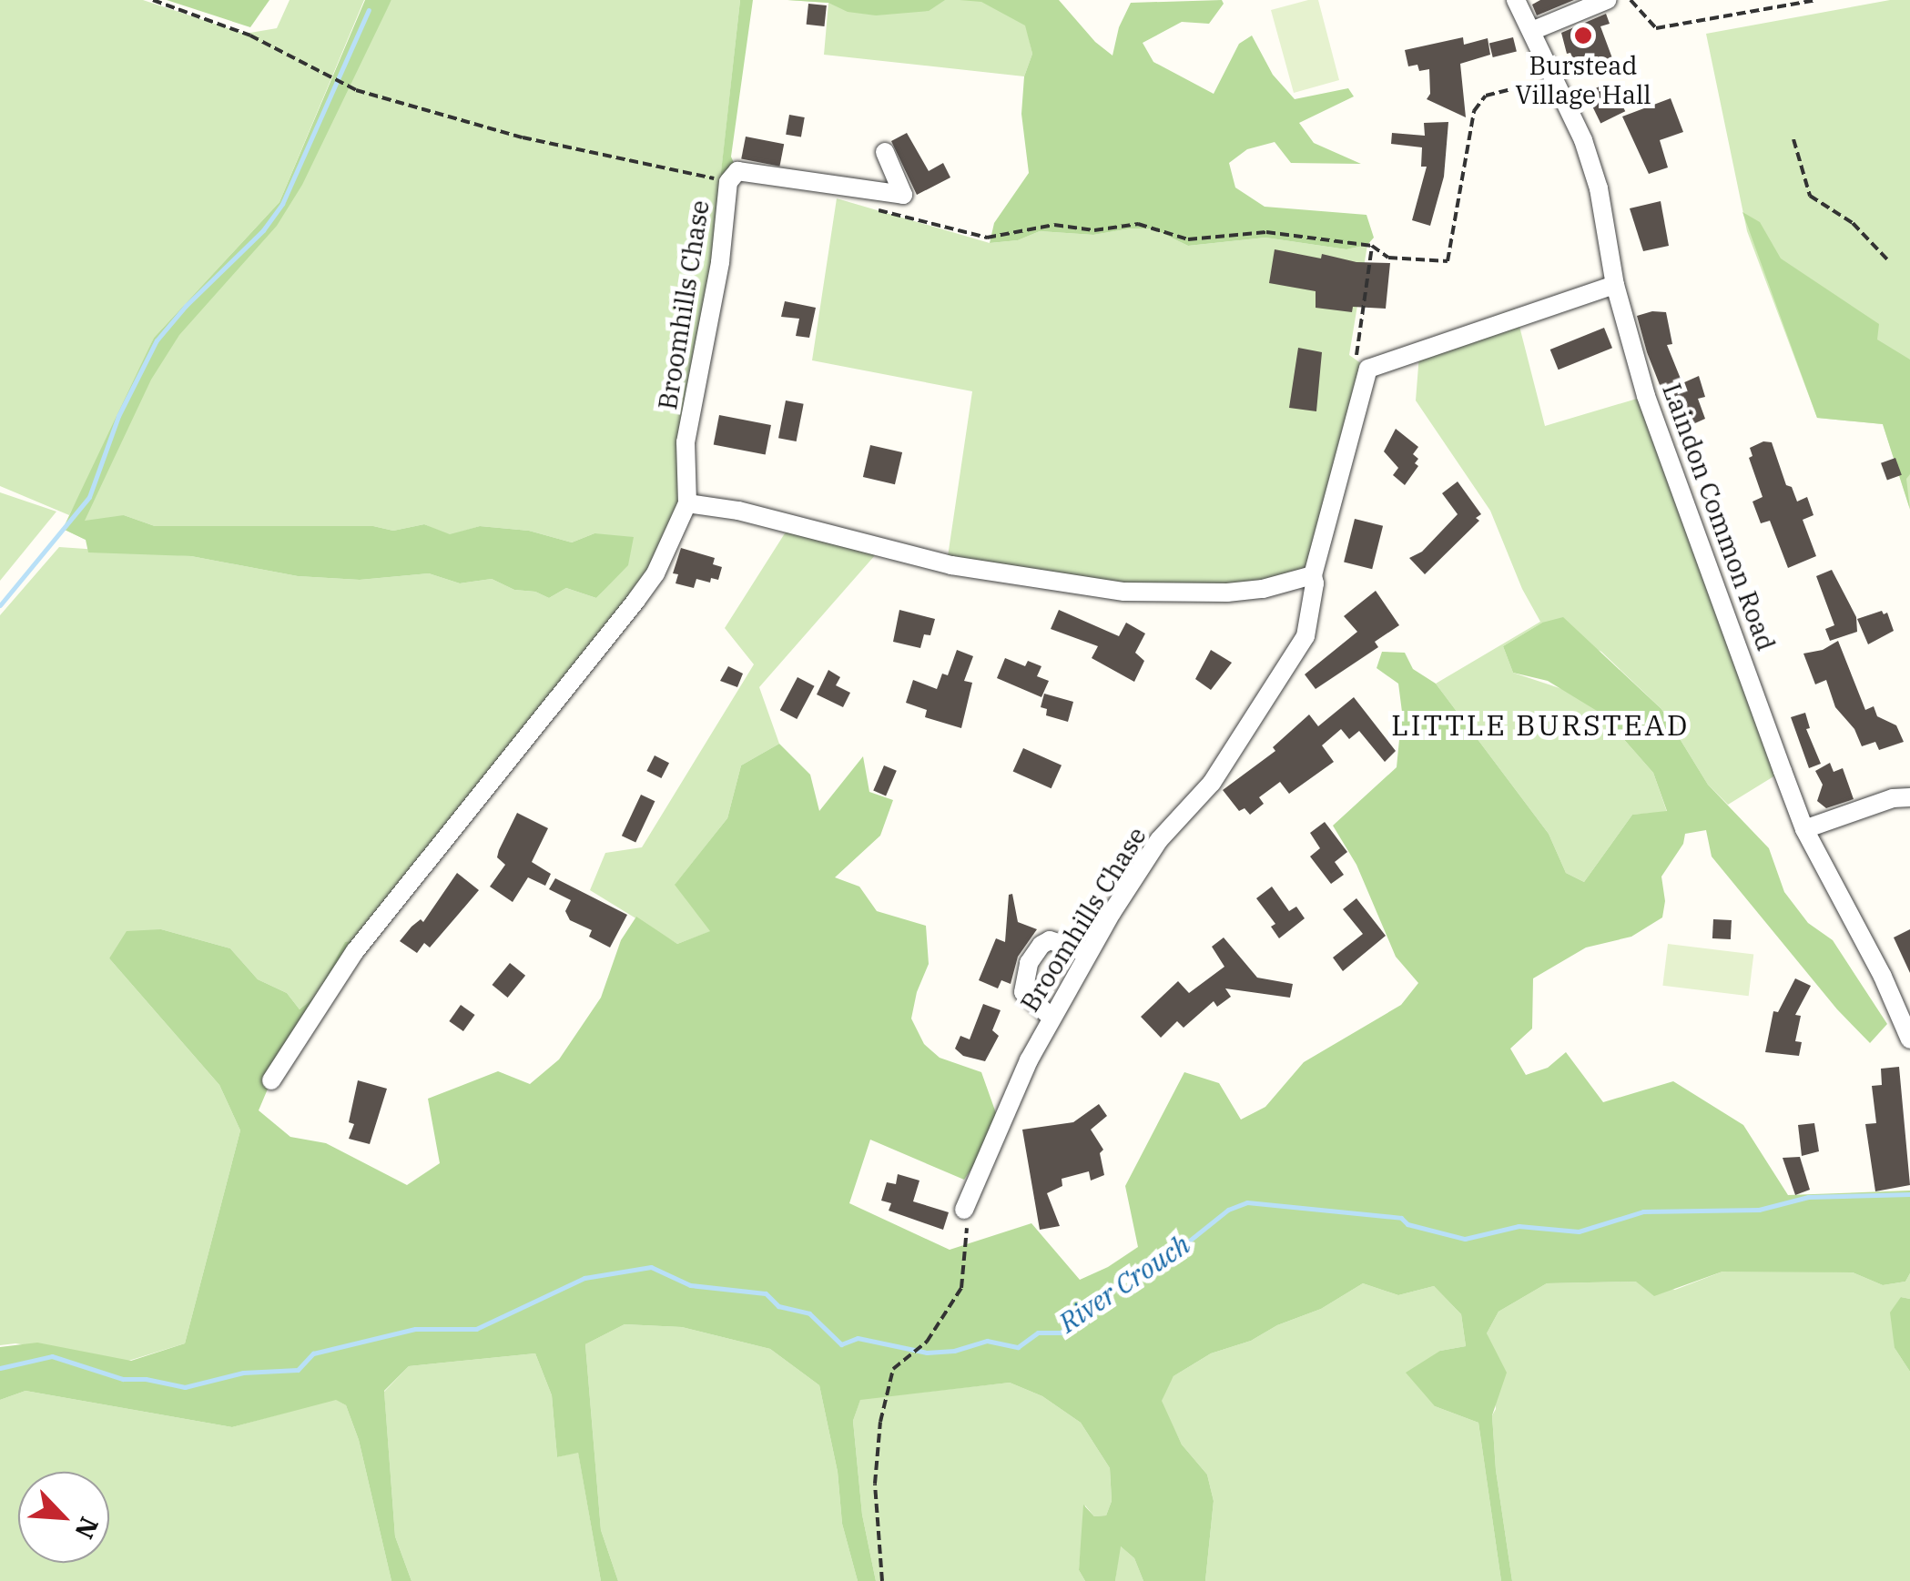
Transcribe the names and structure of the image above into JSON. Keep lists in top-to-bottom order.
{
  "streets": {
    "street": ["Broomhills Chase", "Laindon Common Road"]
  },
  "districts": ["LITTLE BURSTEAD"],
  "water": ["River Crouch"],
  "places": ["Burstead Village Hall"],
  "north": "bottom right"
}
